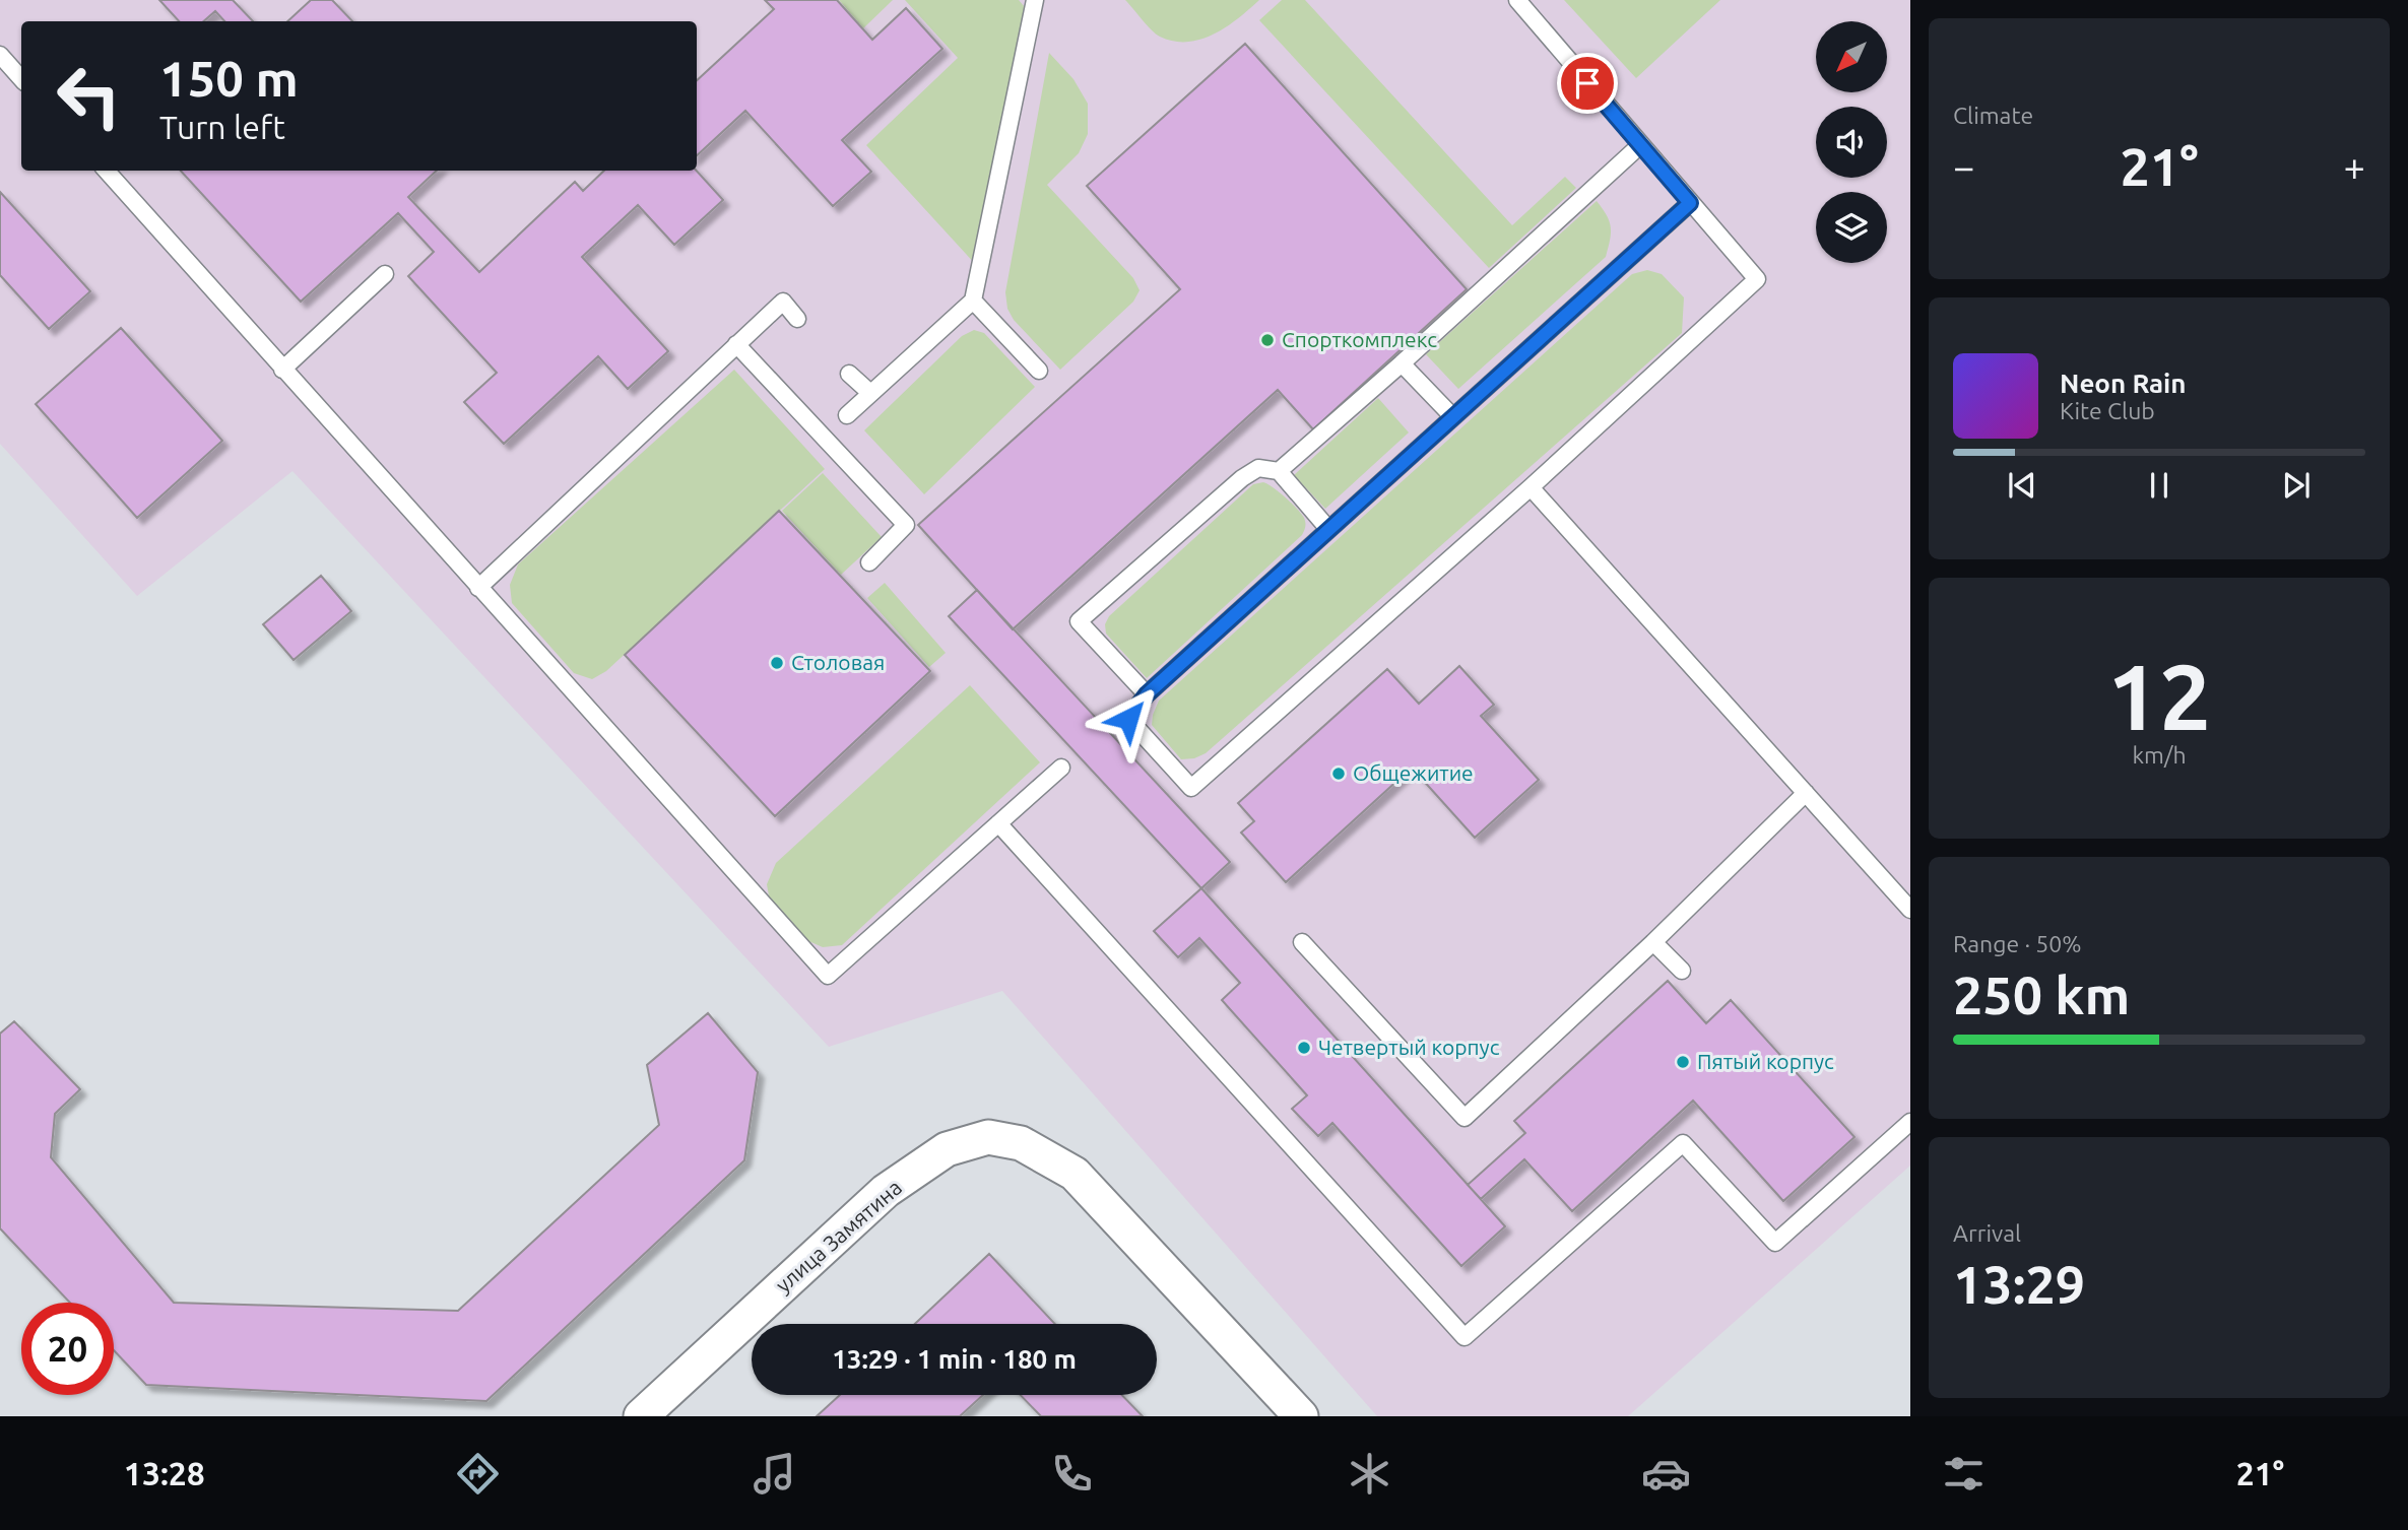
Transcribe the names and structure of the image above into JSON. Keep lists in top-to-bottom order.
{
  "streets": {
    "street": ["улица Замятина"]
  },
  "places": [
    "Спорткомплекс",
    "Столовая",
    "Общежитие",
    "Четвертый корпус",
    "Пятый корпус"
  ],
  "north": "bottom left",
  "page": {
    "tile": [
      "Climate",
      ["12", "km/h"],
      ["Range · 50%", "250 km"],
      ["Arrival", "13:29"]
    ],
    "turn": ["150 m", "Turn left"],
    "heat": ["−", "21°", "+"],
    "song": ["Neon Rain", "Kite Club"],
    "limit": "20",
    "trip": "13:29 · 1 min · 180 m",
    "tabs": ["13:28", "21°"]
  }
}
